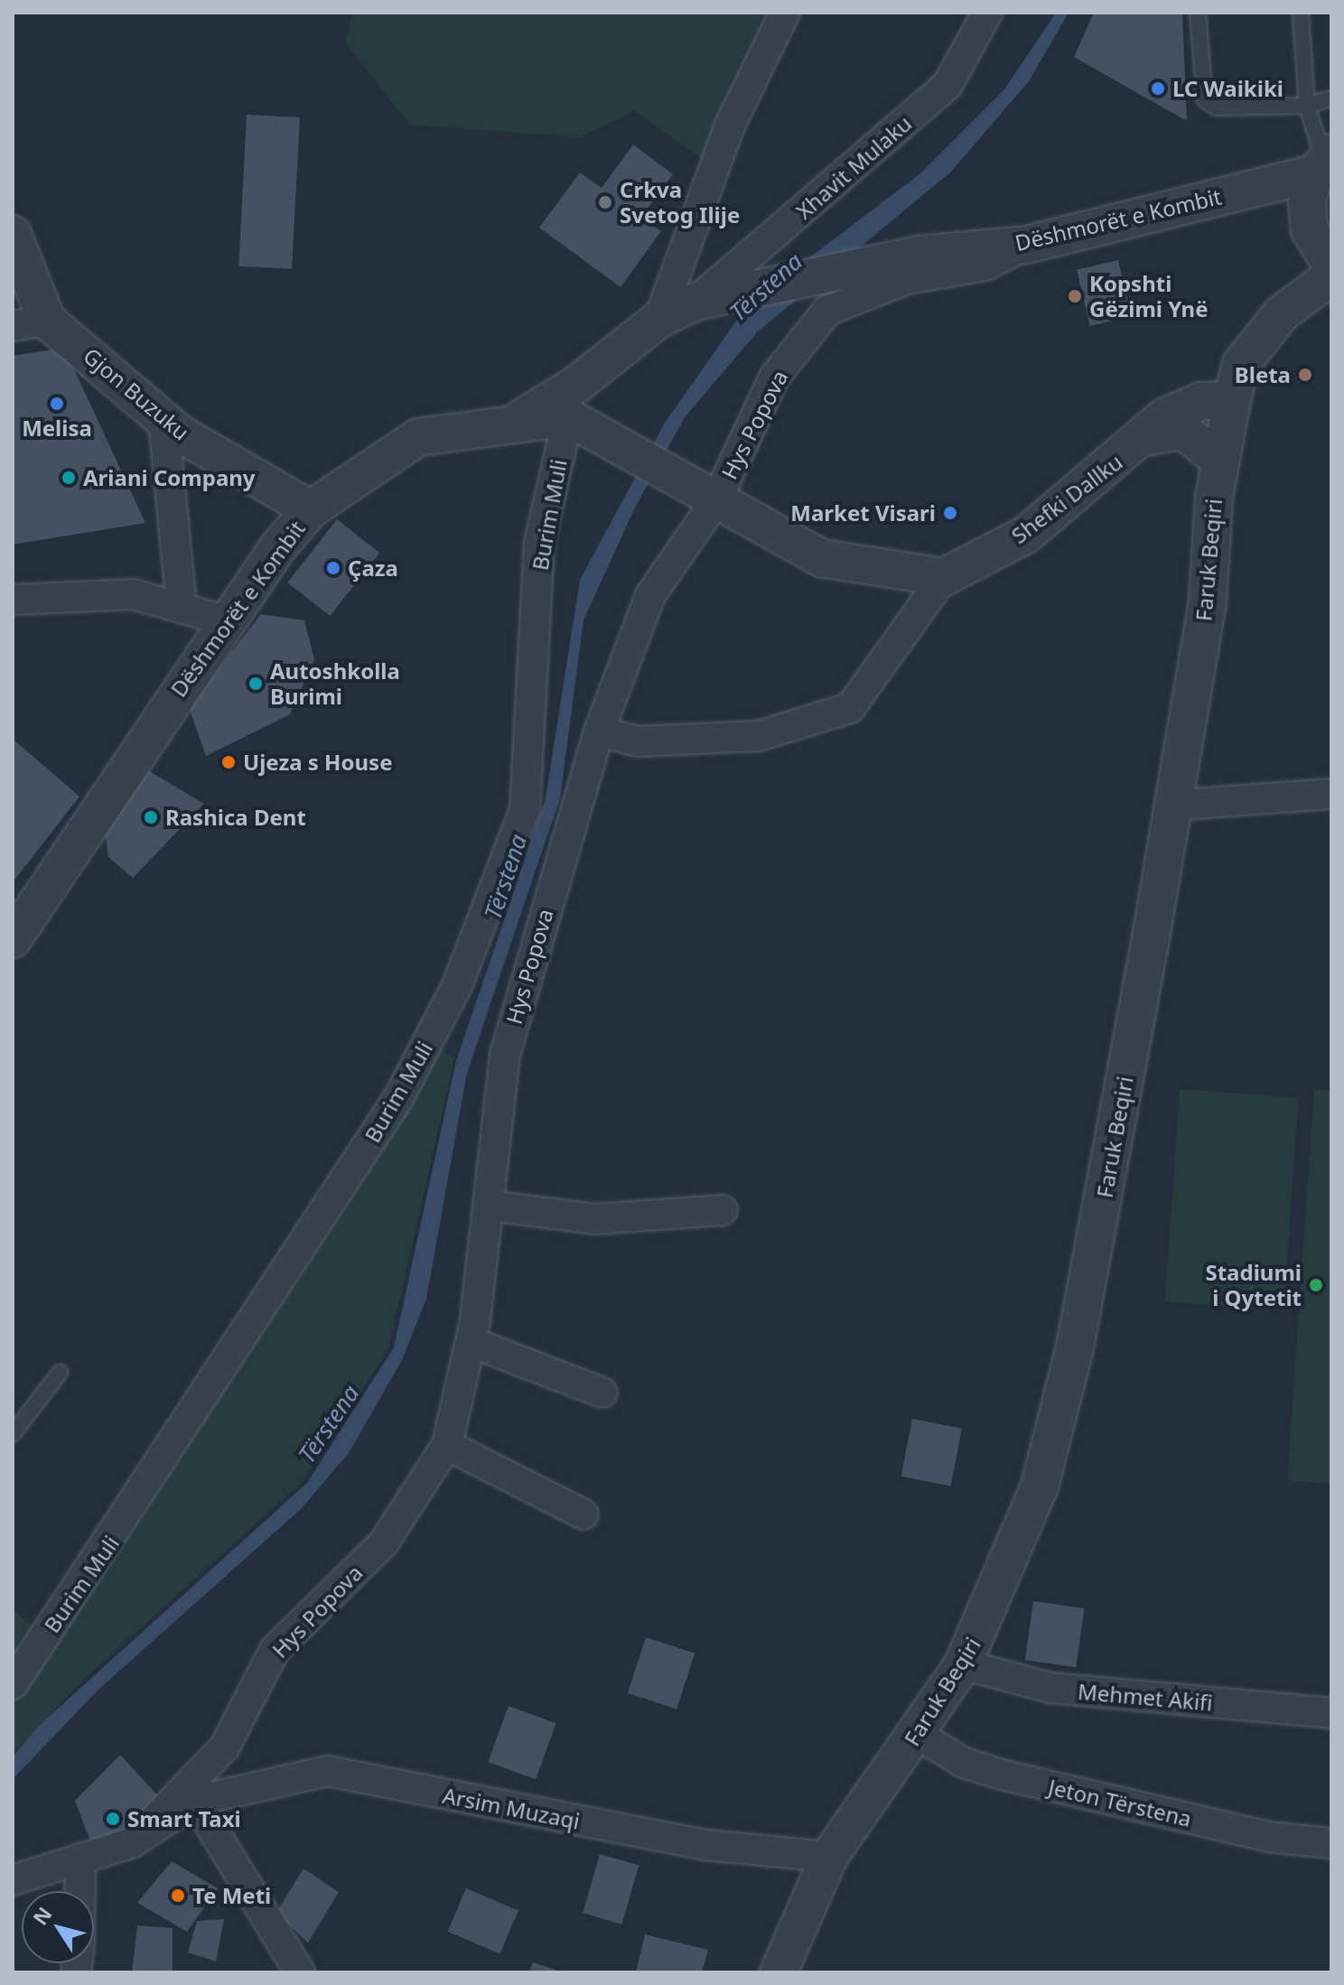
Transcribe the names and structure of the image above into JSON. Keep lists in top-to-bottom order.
{
  "streets": {
    "street": [
      "Xhavit Mulaku",
      "Dëshmorët e Kombit",
      "Gjon Buzuku",
      "Hys Popova",
      "Shefki Dallku",
      "Burim Muli",
      "Faruk Beqiri",
      "Mehmet Akifi",
      "Jeton Tërstena",
      "Arsim Muzaqi"
    ]
  },
  "crossings": [
    ["Xhavit Mulaku", "Dëshmorët e Kombit"],
    ["Dëshmorët e Kombit", "Gjon Buzuku"],
    ["Dëshmorët e Kombit", "Hys Popova"],
    ["Hys Popova", "Arsim Muzaqi"],
    ["Shefki Dallku", "Faruk Beqiri"],
    ["Faruk Beqiri", "Mehmet Akifi"],
    ["Faruk Beqiri", "Jeton Tërstena"],
    ["Faruk Beqiri", "Arsim Muzaqi"]
  ],
  "water": ["Tërstena"],
  "places": [
    "LC Waikiki",
    "Crkva Svetog Ilije",
    "Kopshti Gëzimi Ynë",
    "Bleta",
    "Melisa",
    "Ariani Company",
    "Market Visari",
    "Çaza",
    "Autoshkolla Burimi",
    "Ujeza s House",
    "Rashica Dent",
    "Stadiumi i Qytetit",
    "Smart Taxi",
    "Te Meti"
  ],
  "north": "top left"
}
